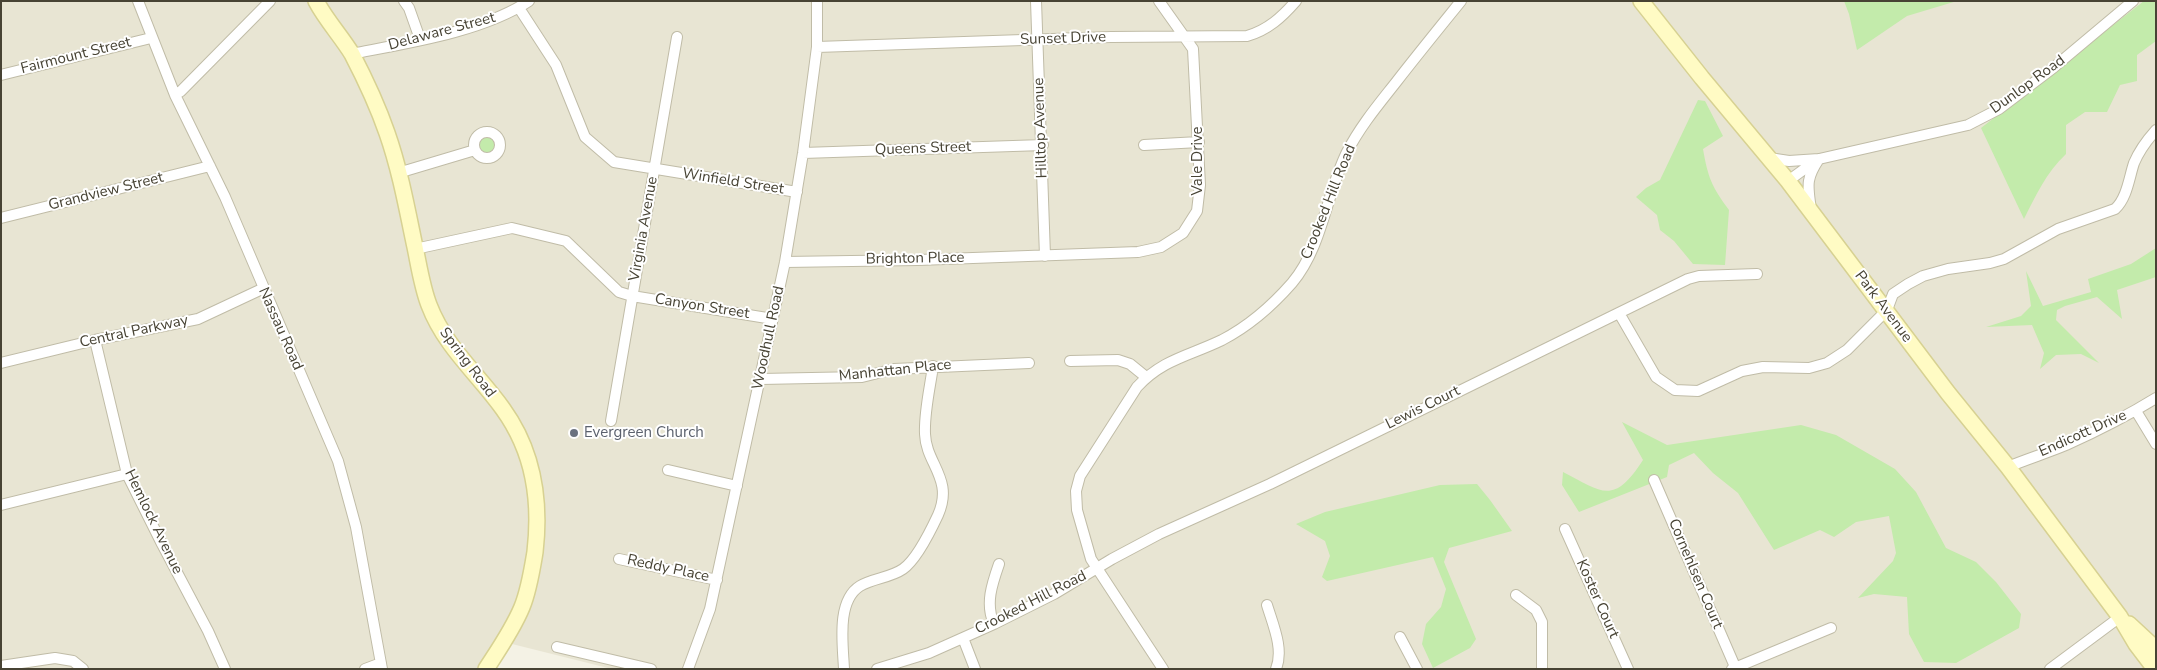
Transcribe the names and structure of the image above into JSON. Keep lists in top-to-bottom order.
{
  "streets": {
    "main road": ["Park Avenue", "Spring Road"],
    "street": [
      "Delaware Street",
      "Sunset Drive",
      "Fairmount Street",
      "Dunlop Road",
      "Hilltop Avenue",
      "Queens Street",
      "Vale Drive",
      "Winfield Street",
      "Grandview Street",
      "Crooked Hill Road",
      "Virginia Avenue",
      "Brighton Place",
      "Canyon Street",
      "Nassau Road",
      "Central Parkway",
      "Woodhull Road",
      "Manhattan Place",
      "Lewis Court",
      "Endicott Drive",
      "Hemlock Avenue",
      "Reddy Place",
      "Cornehlsen Court",
      "Koster Court"
    ]
  },
  "crossings": [
    ["Delaware Street", "Winfield Street"],
    ["Delaware Street", "Spring Road"],
    ["Sunset Drive", "Hilltop Avenue"],
    ["Sunset Drive", "Vale Drive"],
    ["Sunset Drive", "Woodhull Road"],
    ["Fairmount Street", "Nassau Road"],
    ["Dunlop Road", "Park Avenue"],
    ["Hilltop Avenue", "Queens Street"],
    ["Hilltop Avenue", "Vale Drive"],
    ["Hilltop Avenue", "Brighton Place"],
    ["Queens Street", "Woodhull Road"],
    ["Vale Drive", "Brighton Place"],
    ["Winfield Street", "Virginia Avenue"],
    ["Winfield Street", "Woodhull Road"],
    ["Grandview Street", "Nassau Road"],
    ["Crooked Hill Road", "Lewis Court"],
    ["Virginia Avenue", "Canyon Street"],
    ["Brighton Place", "Woodhull Road"],
    ["Canyon Street", "Woodhull Road"],
    ["Canyon Street", "Spring Road"],
    ["Park Avenue", "Endicott Drive"],
    ["Nassau Road", "Central Parkway"],
    ["Central Parkway", "Hemlock Avenue"],
    ["Woodhull Road", "Manhattan Place"],
    ["Woodhull Road", "Reddy Place"]
  ],
  "places": ["Evergreen Church"]
}
